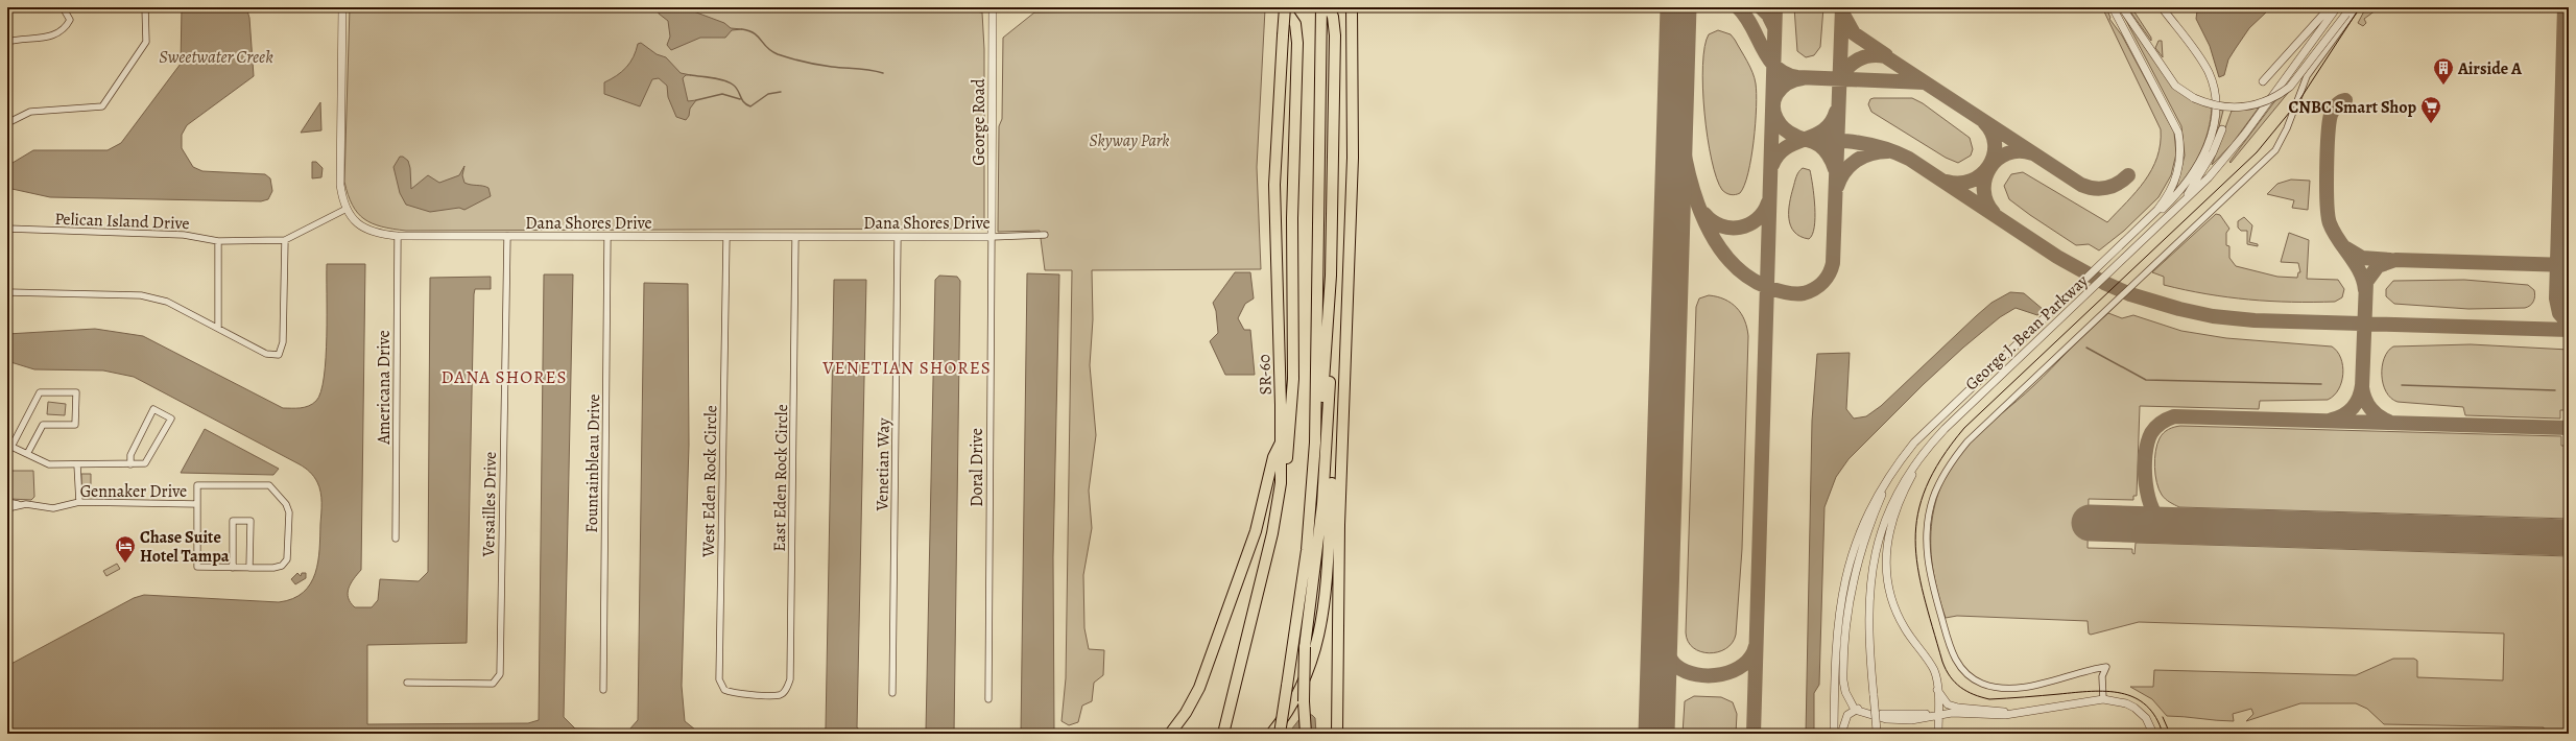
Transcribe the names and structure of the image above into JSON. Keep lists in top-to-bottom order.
{
  "streets": {
    "highway": ["SR-60"],
    "street": [
      "George Road",
      "Pelican Island Drive",
      "Dana Shores Drive",
      "George J. Bean Parkway",
      "Americana Drive",
      "Fountainbleau Drive",
      "Venetian Way",
      "Doral Drive",
      "East Eden Rock Circle",
      "West Eden Rock Circle",
      "Gennaker Drive",
      "Versailles Drive"
    ]
  },
  "crossings": [
    ["George Road", "Dana Shores Drive"],
    ["George Road", "Doral Drive"],
    ["Pelican Island Drive", "Dana Shores Drive"],
    ["Dana Shores Drive", "Americana Drive"],
    ["Dana Shores Drive", "Fountainbleau Drive"],
    ["Dana Shores Drive", "Venetian Way"],
    ["Dana Shores Drive", "Doral Drive"],
    ["Dana Shores Drive", "East Eden Rock Circle"],
    ["Dana Shores Drive", "West Eden Rock Circle"],
    ["Dana Shores Drive", "Versailles Drive"],
    ["East Eden Rock Circle", "West Eden Rock Circle"]
  ],
  "districts": ["VENETIAN SHORES", "DANA SHORES"],
  "water": ["Sweetwater Creek"],
  "parks": ["Skyway Park"],
  "places": {
    "building": ["Airside A"],
    "supermarket": ["CNBC Smart Shop"],
    "hotel": ["Chase Suite Hotel Tampa"]
  }
}
